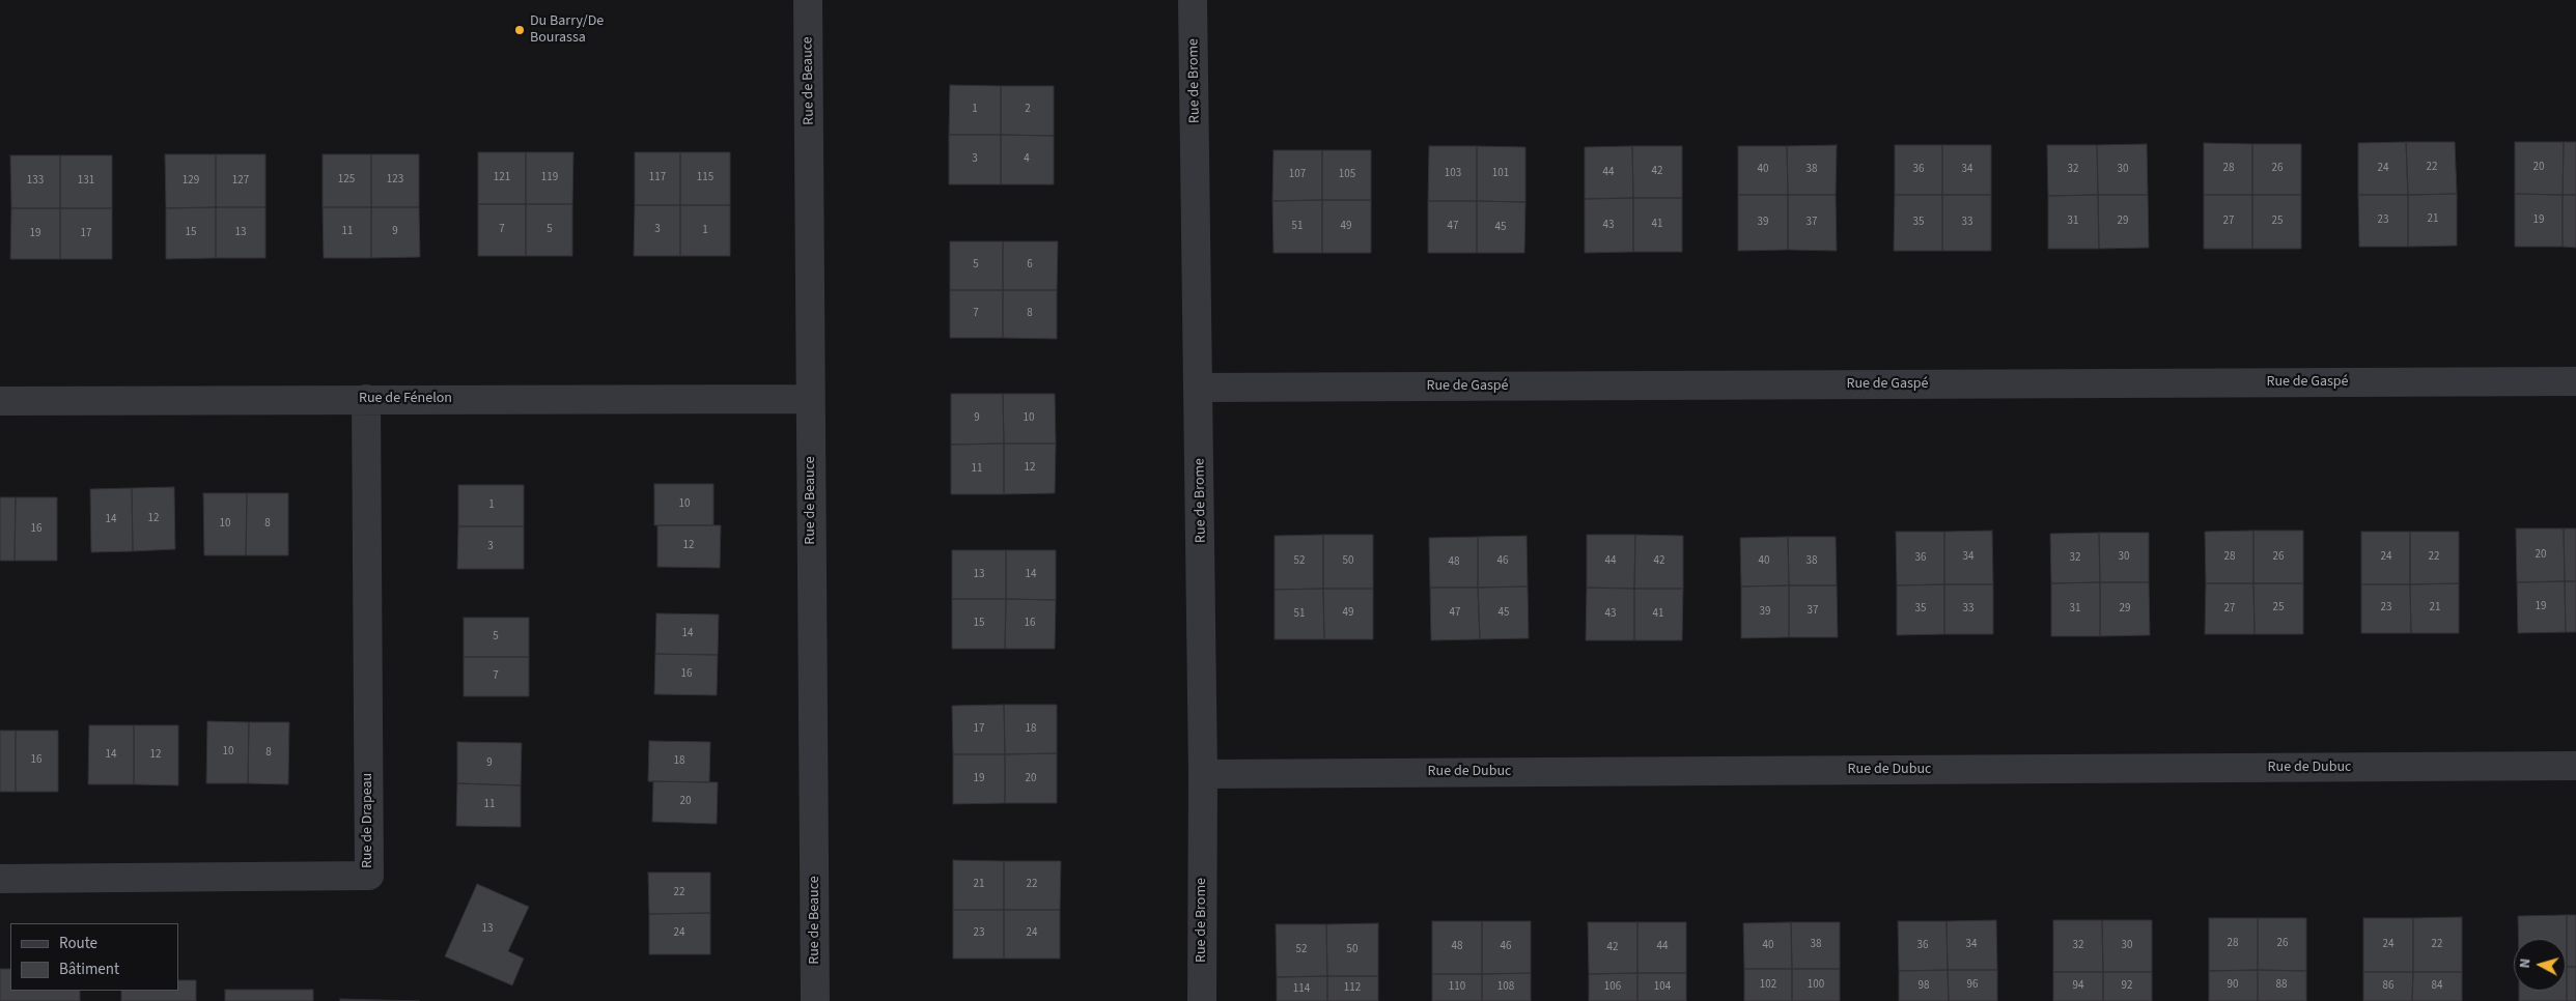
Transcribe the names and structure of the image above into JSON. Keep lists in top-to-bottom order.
{
  "streets": {
    "street": [
      "Rue de Beauce",
      "Rue de Brome",
      "Rue de Gaspé",
      "Rue de Fénelon",
      "Rue de Dubuc",
      "Rue de Drapeau"
    ]
  },
  "crossings": [
    ["Rue de Beauce", "Rue de Fénelon"],
    ["Rue de Brome", "Rue de Gaspé"],
    ["Rue de Brome", "Rue de Dubuc"],
    ["Rue de Fénelon", "Rue de Drapeau"]
  ],
  "places": ["Du Barry/De Bourassa"],
  "house_numbers": [
    "1",
    "2",
    "3",
    "4",
    "22",
    "20",
    "28",
    "26",
    "24",
    "40",
    "38",
    "36",
    "34",
    "32",
    "30",
    "42",
    "44",
    "103",
    "101",
    "107",
    "105",
    "121",
    "119",
    "117",
    "115",
    "125",
    "123",
    "133",
    "131",
    "129",
    "127",
    "21",
    "23",
    "19",
    "31",
    "29",
    "27",
    "25",
    "39",
    "37",
    "35",
    "33",
    "41",
    "43",
    "51",
    "49",
    "47",
    "45",
    "7",
    "5",
    "3",
    "1",
    "11",
    "9",
    "15",
    "13",
    "19",
    "17",
    "5",
    "6",
    "7",
    "8",
    "9",
    "10",
    "12",
    "11",
    "10",
    "1",
    "12",
    "14",
    "10",
    "8",
    "16",
    "12",
    "3",
    "20",
    "34",
    "30",
    "28",
    "26",
    "24",
    "22",
    "36",
    "32",
    "52",
    "50",
    "46",
    "44",
    "42",
    "40",
    "38",
    "48",
    "13",
    "14",
    "19",
    "25",
    "23",
    "21",
    "35",
    "33",
    "31",
    "29",
    "27",
    "37",
    "39",
    "49",
    "47",
    "45",
    "51",
    "43",
    "41",
    "15",
    "16",
    "14",
    "5",
    "16",
    "7",
    "17",
    "18",
    "10",
    "8",
    "14",
    "12",
    "16",
    "18",
    "9",
    "19",
    "20",
    "20",
    "11",
    "21",
    "22",
    "22",
    "13",
    "24",
    "23",
    "24",
    "28",
    "26",
    "38",
    "34",
    "24",
    "22",
    "40",
    "36",
    "32",
    "30",
    "48",
    "46",
    "44",
    "42",
    "52",
    "50",
    "102",
    "100",
    "96",
    "90",
    "88",
    "98",
    "94",
    "92",
    "86",
    "84",
    "110",
    "108",
    "106",
    "104",
    "112",
    "114"
  ],
  "legend": ["Route", "Bâtiment"],
  "north": "left"
}
